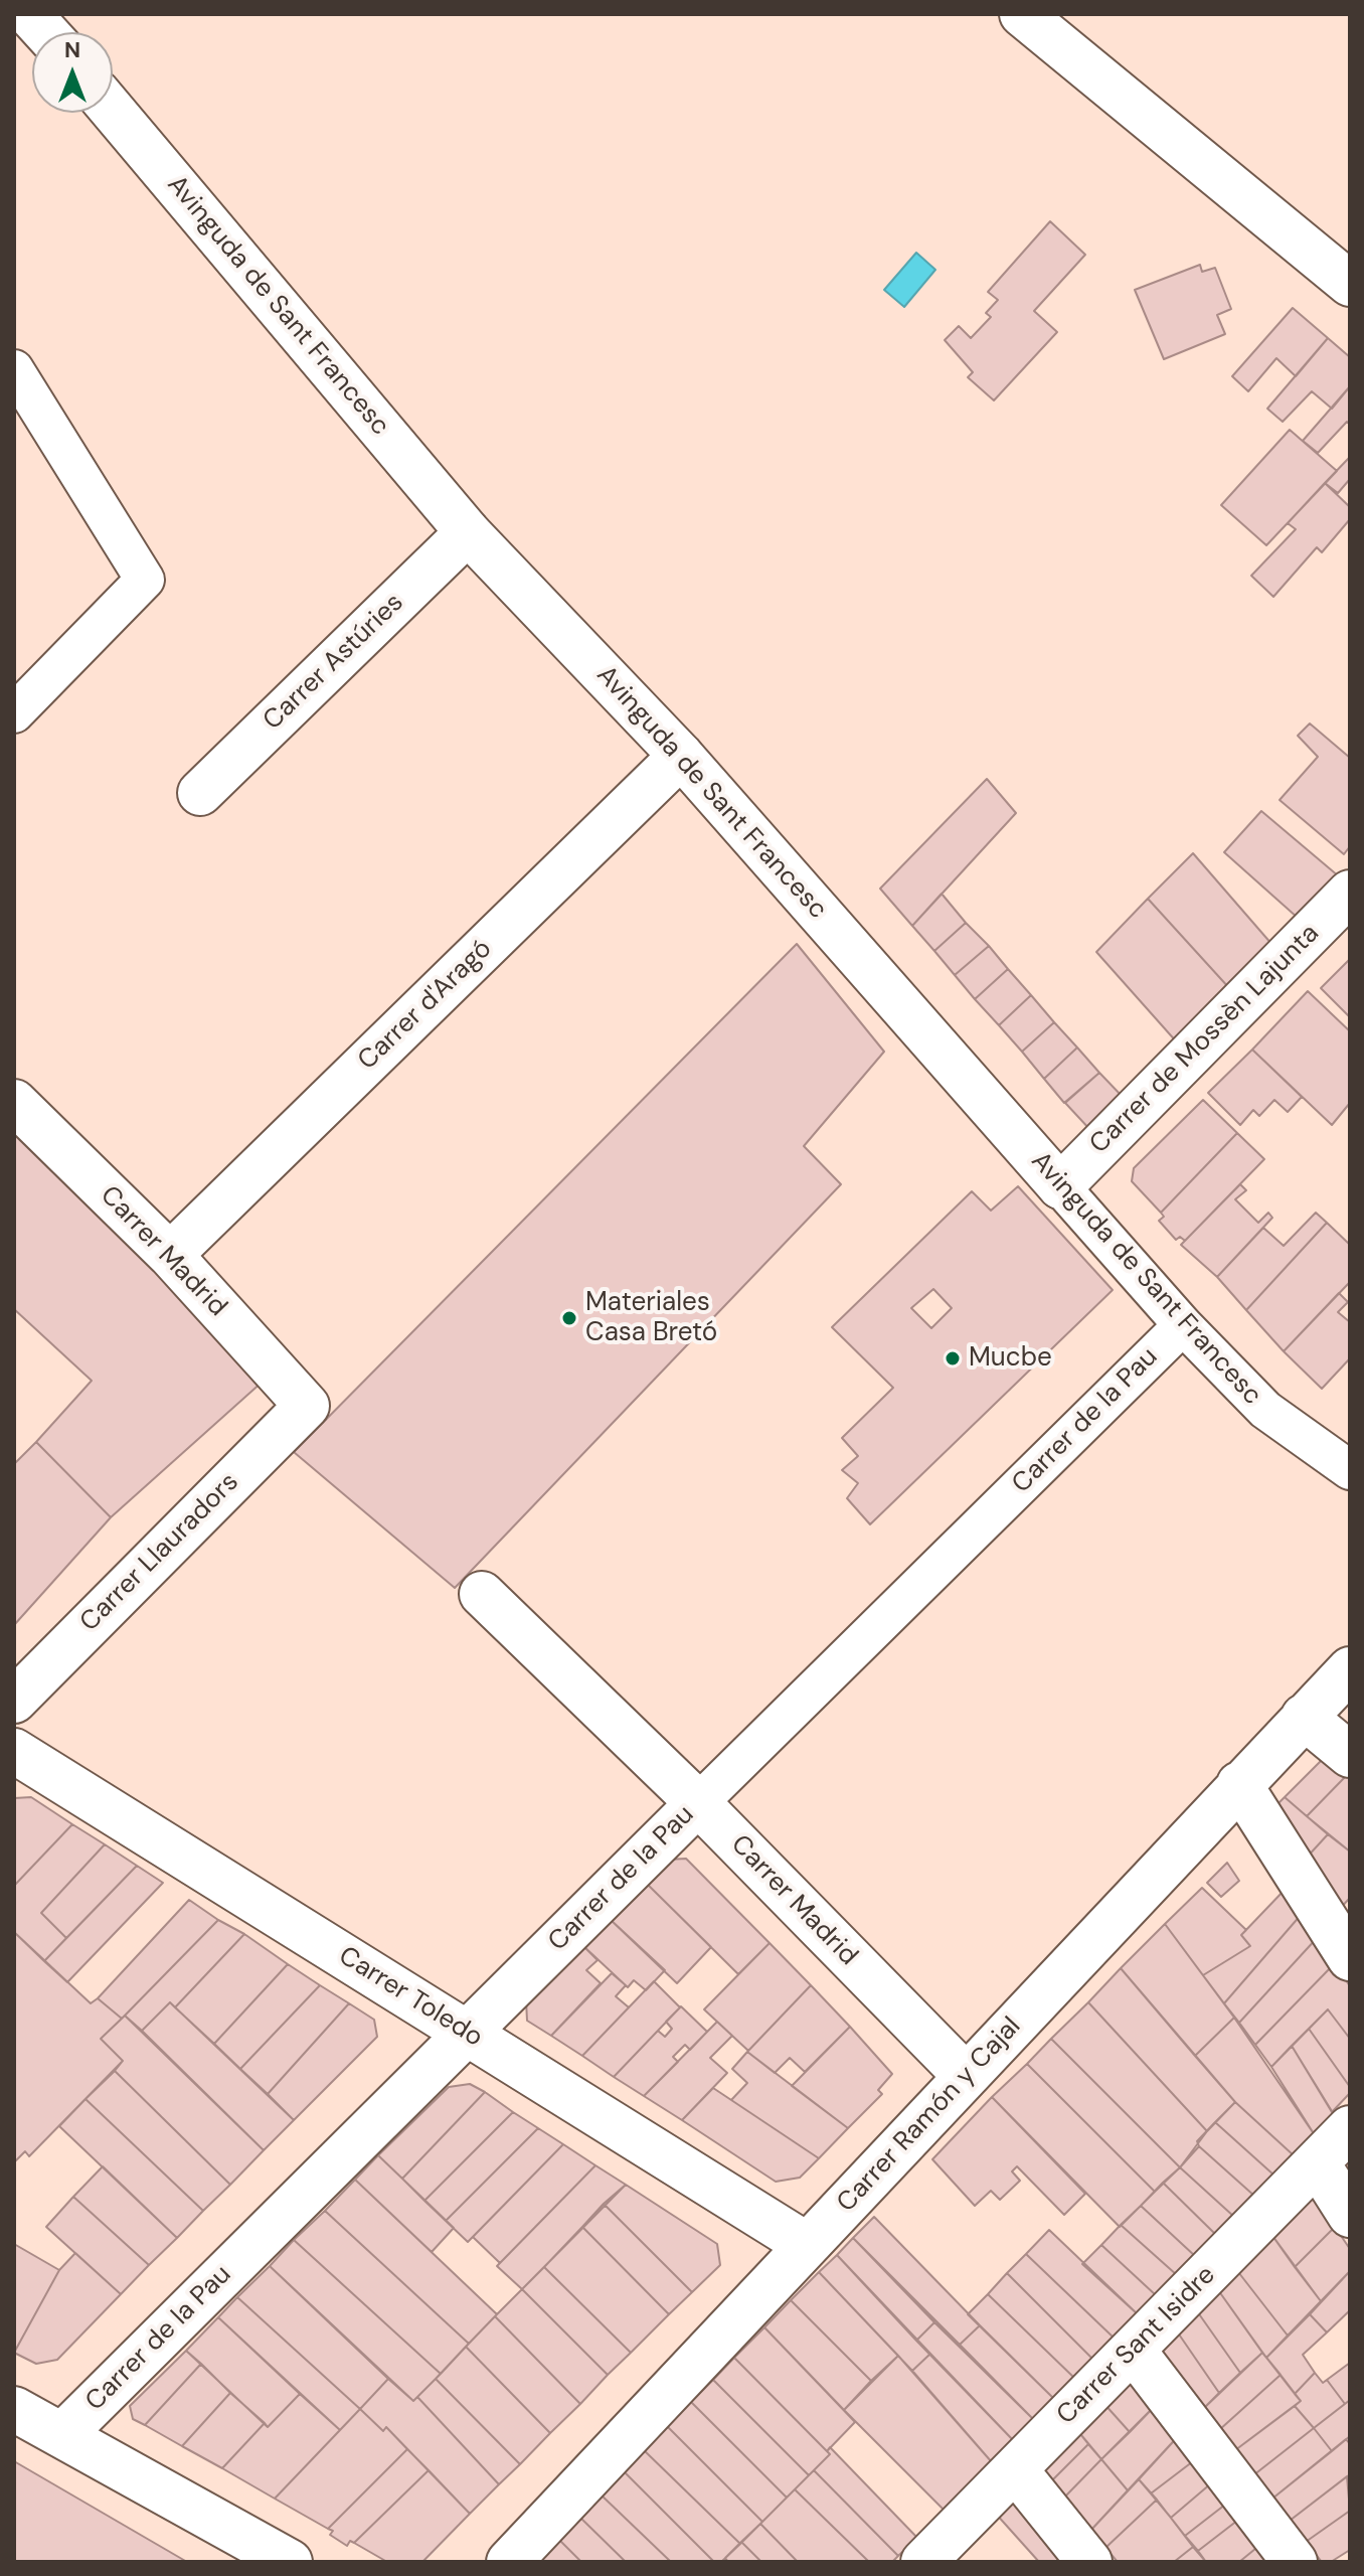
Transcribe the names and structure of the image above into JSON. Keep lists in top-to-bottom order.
{
  "streets": {
    "street": [
      "Avinguda de Sant Francesc",
      "Carrer Astúries",
      "Carrer d'Aragó",
      "Carrer de Mossèn Lajunta",
      "Carrer Madrid",
      "Carrer de la Pau",
      "Carrer Llauradors",
      "Carrer Toledo",
      "Carrer Ramón y Cajal",
      "Carrer Sant Isidre"
    ]
  },
  "crossings": [
    ["Avinguda de Sant Francesc", "Carrer Astúries"],
    ["Avinguda de Sant Francesc", "Carrer d'Aragó"],
    ["Avinguda de Sant Francesc", "Carrer de Mossèn Lajunta"],
    ["Avinguda de Sant Francesc", "Carrer de la Pau"],
    ["Carrer d'Aragó", "Carrer Madrid"],
    ["Carrer Madrid", "Carrer de la Pau"],
    ["Carrer Madrid", "Carrer Llauradors"],
    ["Carrer Madrid", "Carrer Ramón y Cajal"],
    ["Carrer de la Pau", "Carrer Toledo"],
    ["Carrer Toledo", "Carrer Ramón y Cajal"]
  ],
  "places": ["Materiales Casa Bretó", "Mucbe"],
  "north": "top"
}
